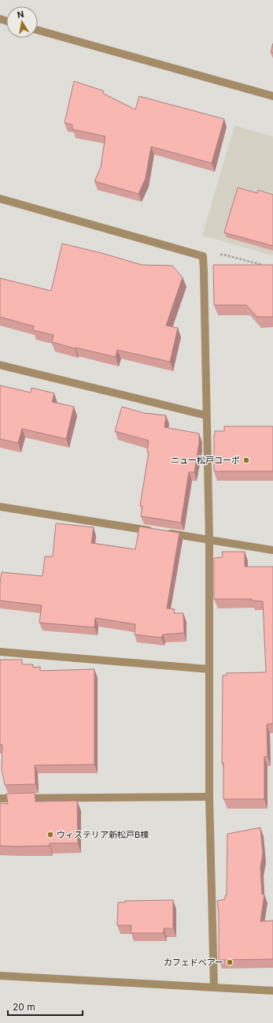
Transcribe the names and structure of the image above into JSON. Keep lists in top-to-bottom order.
{
  "places": ["ニュー松戸コーポ", "ウィステリア新松戸B棟", "カフェドベアー"],
  "scale_bar": "20 m",
  "north": "top"
}
